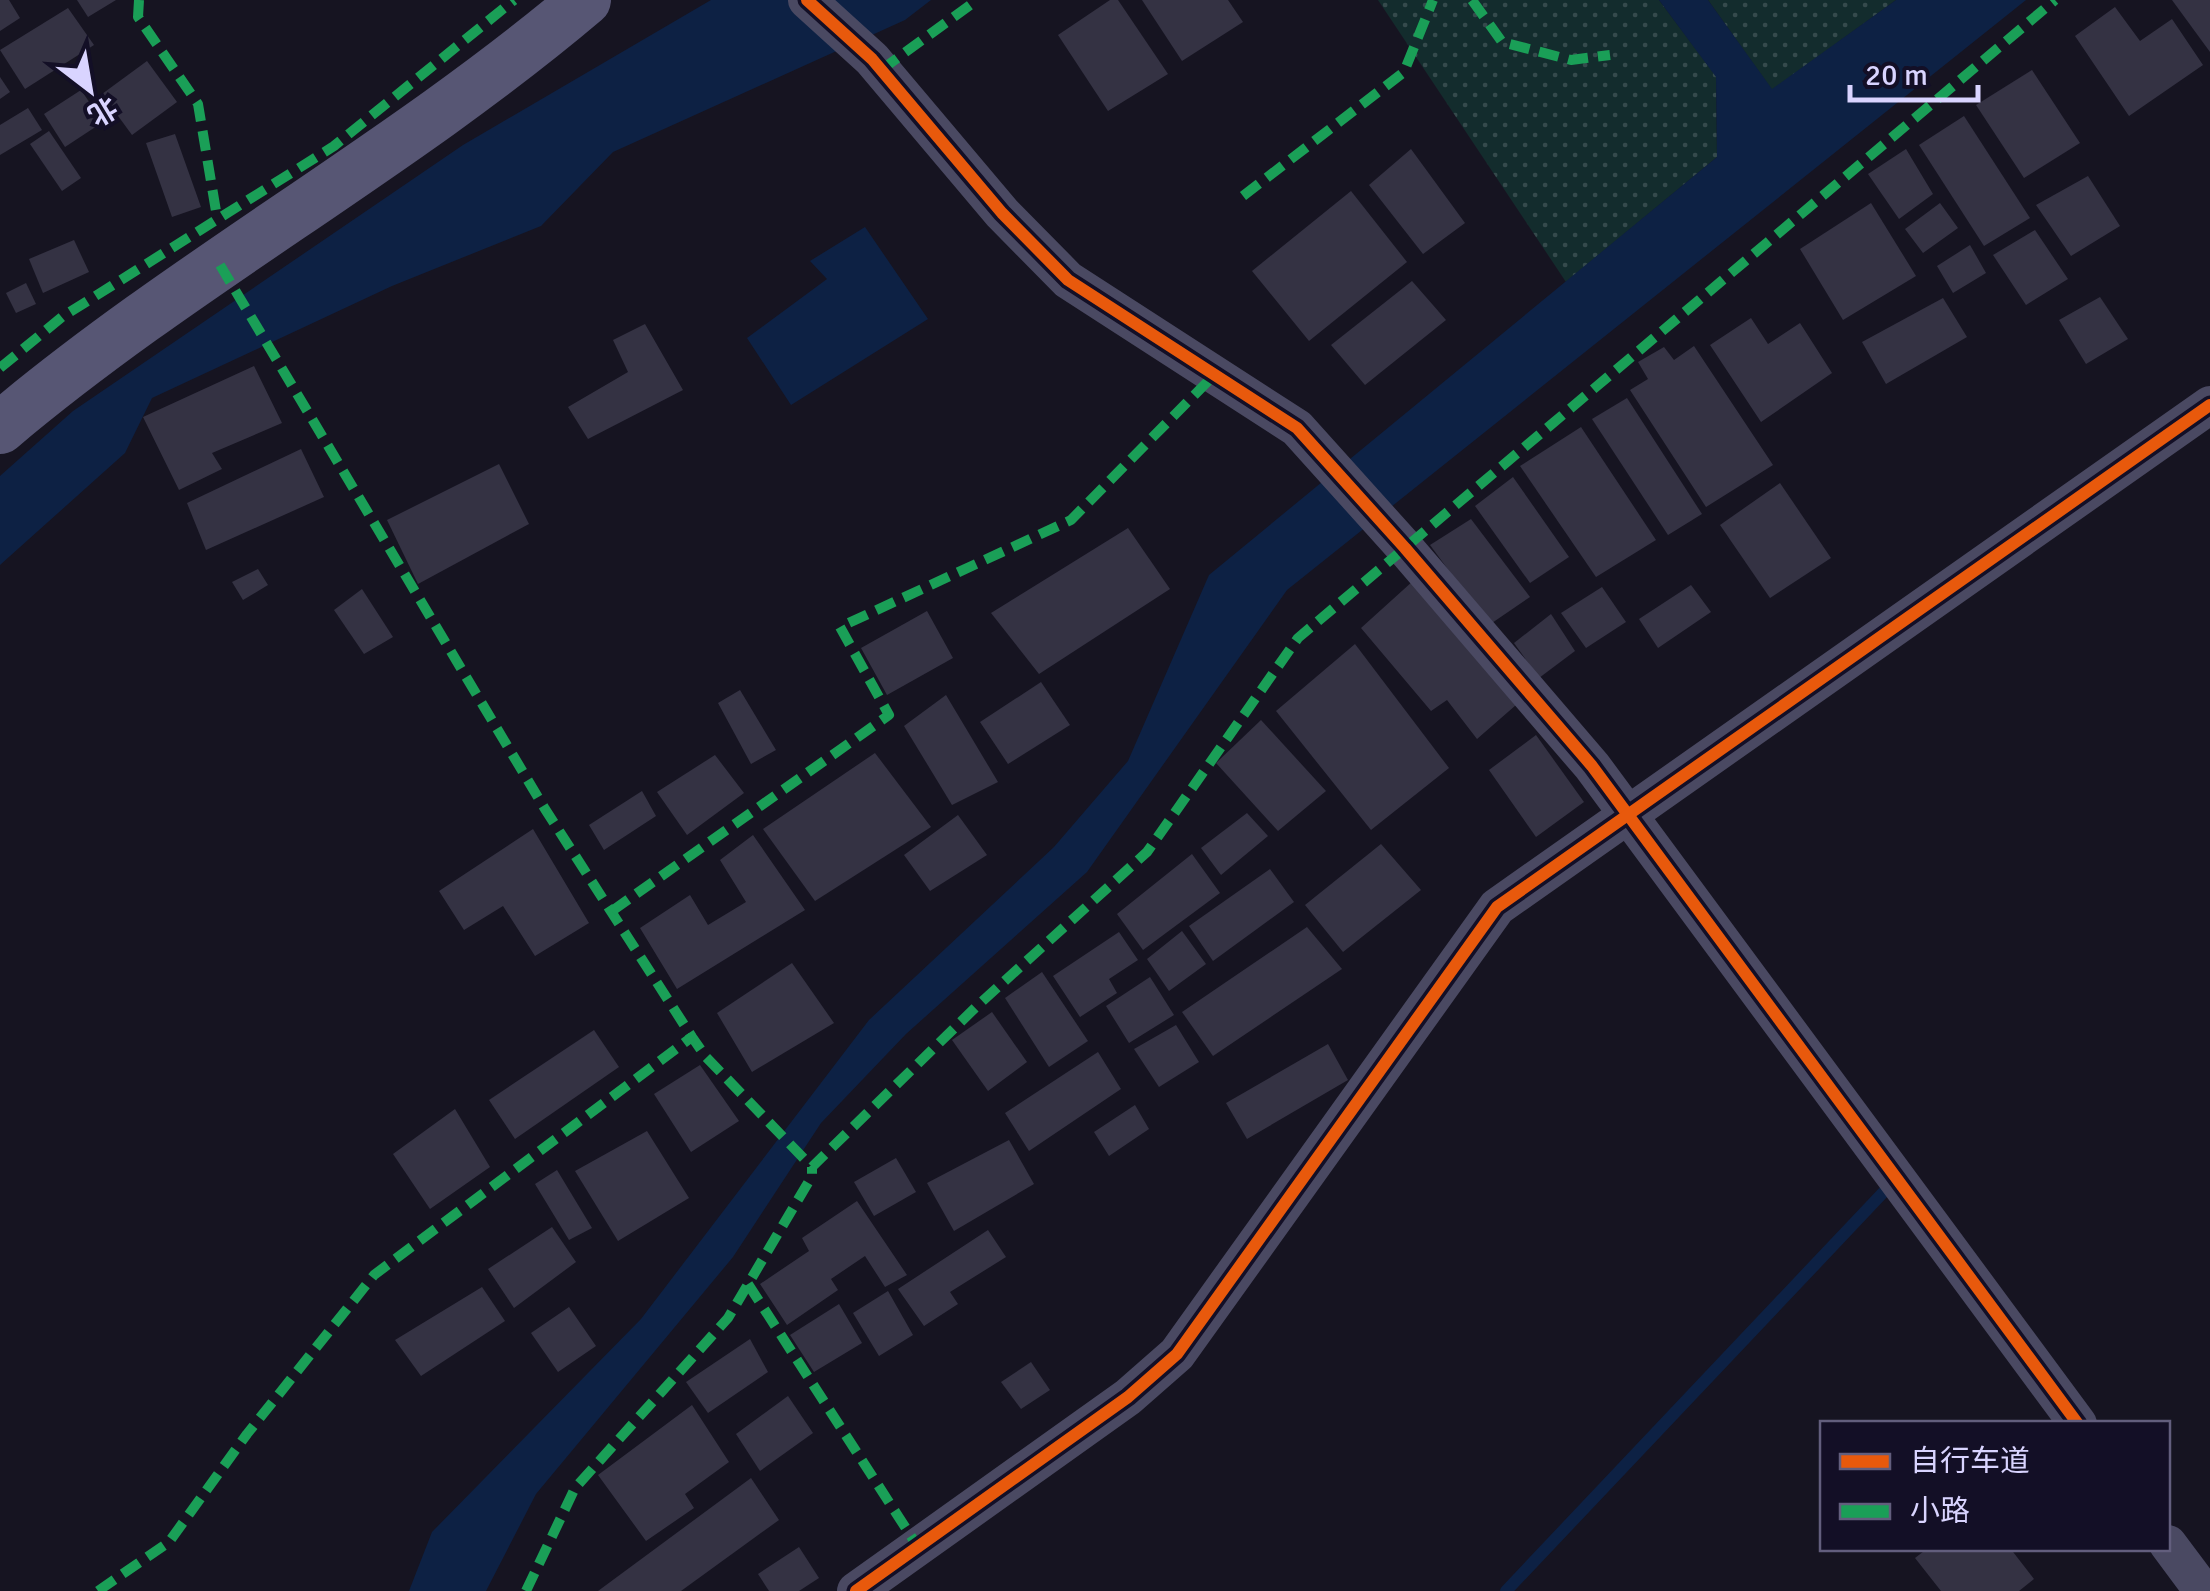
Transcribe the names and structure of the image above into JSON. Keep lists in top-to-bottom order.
{
  "legend": ["自行车道", "小路"],
  "scale_bar": "20 m",
  "north": "bottom right"
}
